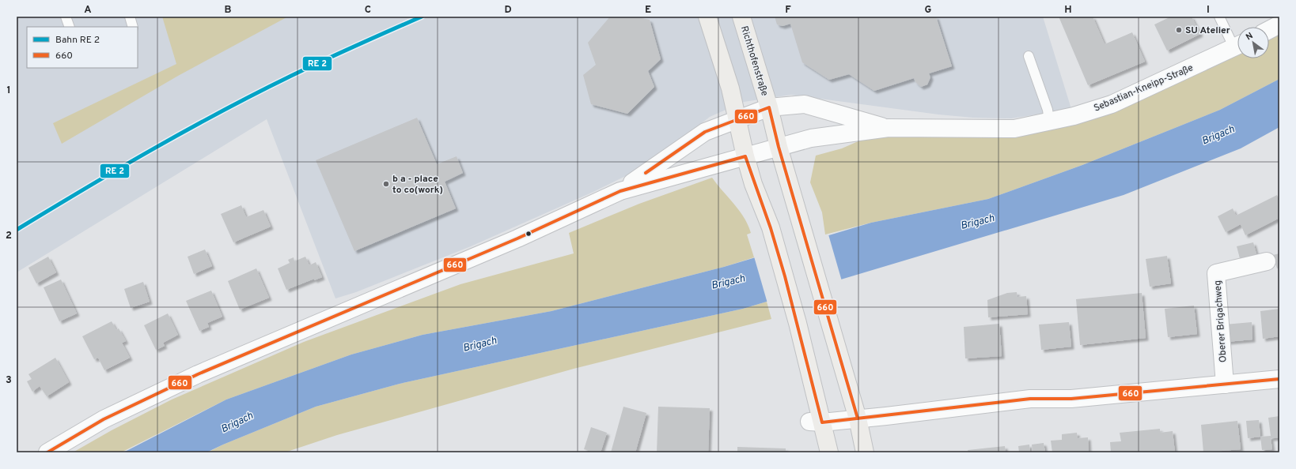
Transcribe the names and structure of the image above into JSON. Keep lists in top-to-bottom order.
{
  "streets": {
    "street": ["Richthofenstraße", "Sebastian-Kneipp-Straße", "Oberer Brigachweg"]
  },
  "crossings": [
    ["Richthofenstraße", "Sebastian-Kneipp-Straße"]
  ],
  "water": ["Brigach"],
  "places": ["SU Atelier", "b a - place to co(work)"],
  "lines": ["transit line 660"],
  "legend": ["Bahn RE 2", "660"],
  "north": "top left",
  "grid": {
    "columns": [
      "A",
      "B",
      "C",
      "D",
      "E",
      "F",
      "G",
      "H",
      "I"
    ],
    "rows": ["1", "2", "3"]
  }
}
